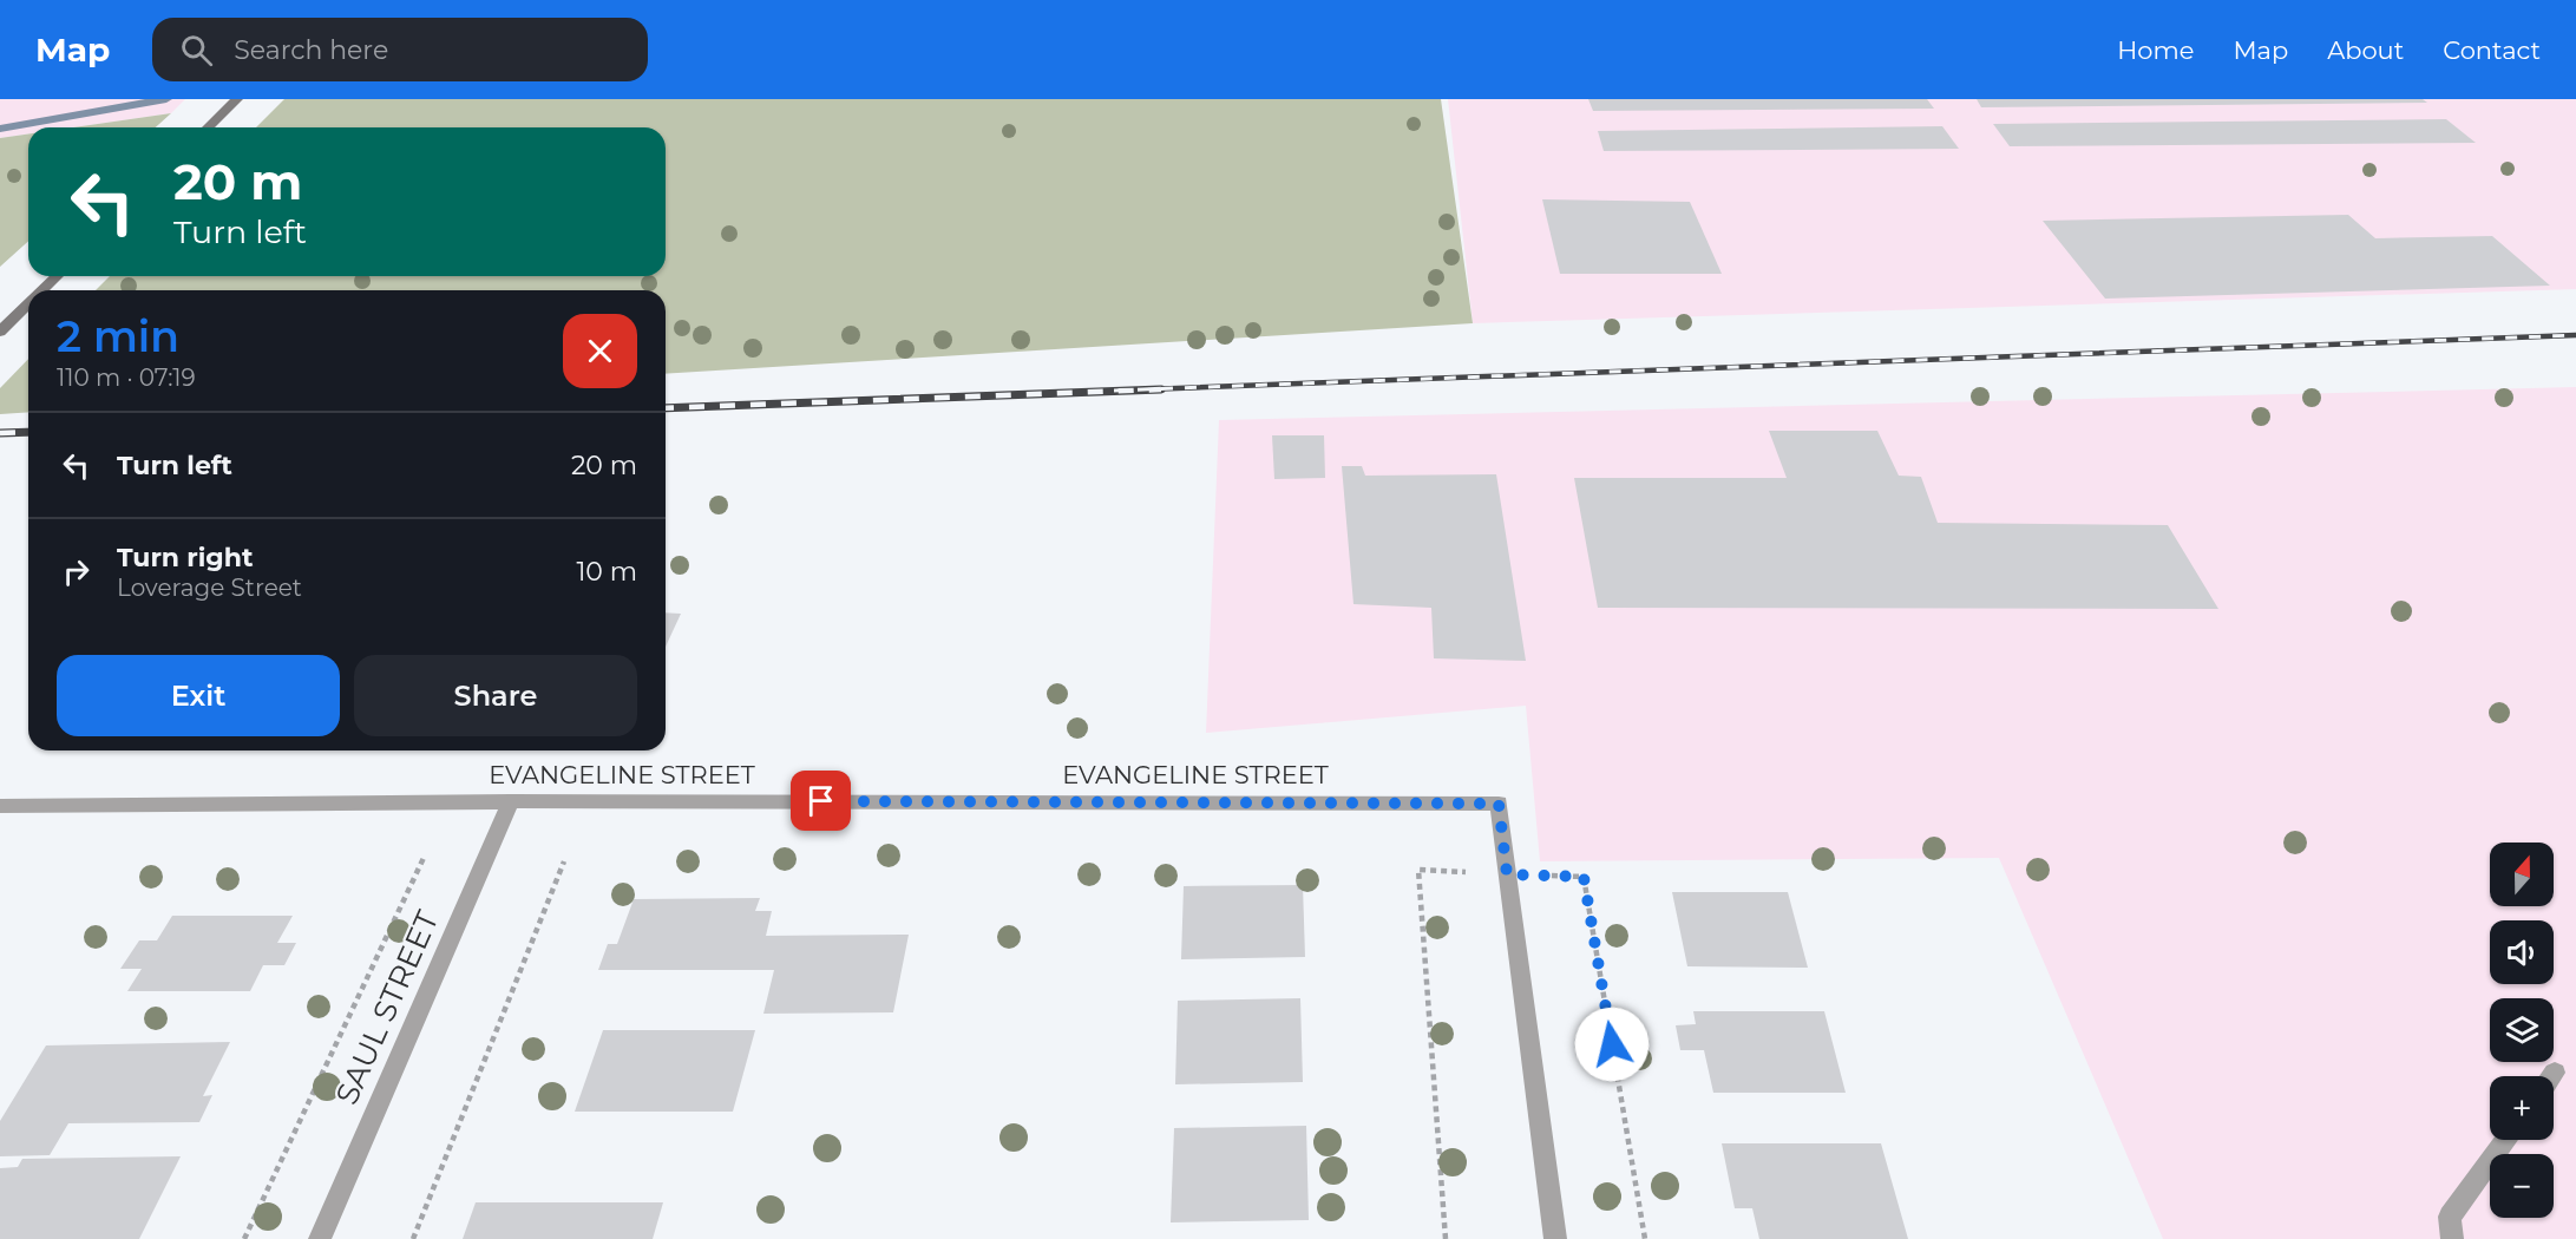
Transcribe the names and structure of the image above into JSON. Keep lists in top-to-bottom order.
{
  "streets": {
    "street": ["EVANGELINE STREET", "SAUL STREET"]
  },
  "crossings": [
    ["EVANGELINE STREET", "SAUL STREET"]
  ],
  "north": "top",
  "page": {
    "header": "Map",
    "search": "Search here",
    "nav": [
      "Home",
      "Map",
      "About",
      "Contact"
    ],
    "turn": ["20 m", "Turn left"],
    "heading": ["2 min", "110 m · 07:19"],
    "list": [
      {
        "name": "Turn left",
        "value": "20 m"
      },
      {
        "name": "Turn right",
        "note": "Loverage Street",
        "value": "10 m"
      }
    ],
    "buttons": ["Exit", "Share"],
    "map_buttons": ["+", "−"]
  }
}
